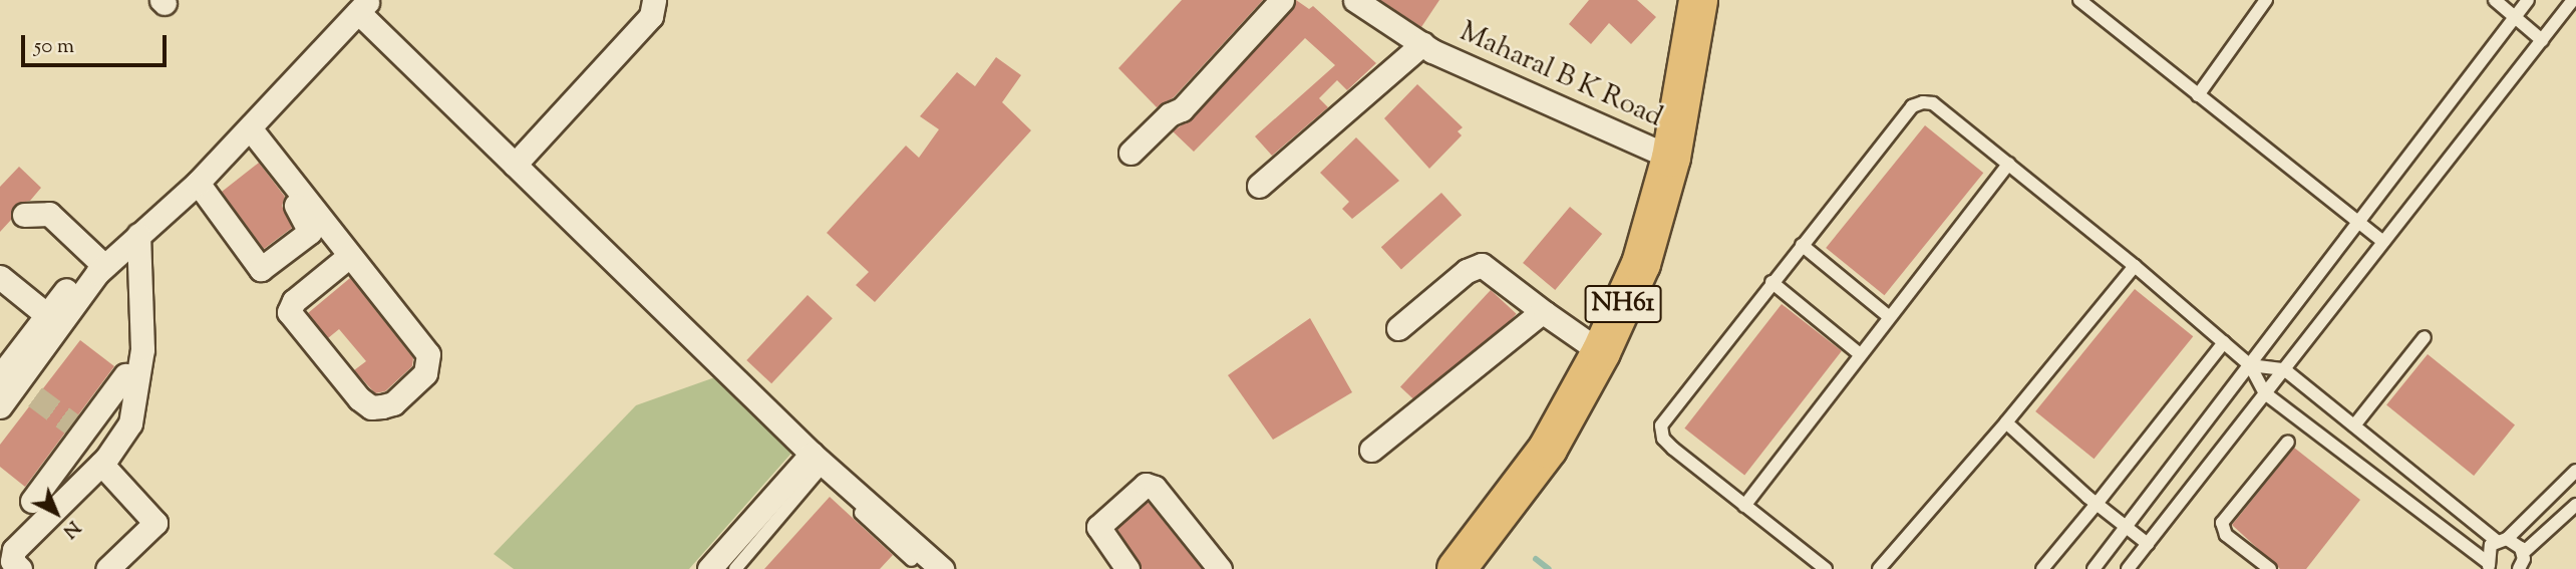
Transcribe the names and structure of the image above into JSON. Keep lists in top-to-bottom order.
{
  "streets": {
    "highway": ["NH61"],
    "street": ["Maharal B K Road"]
  },
  "crossings": [
    ["Maharal B K Road", "NH61"]
  ],
  "scale_bar": "50 m",
  "north": "bottom right"
}
